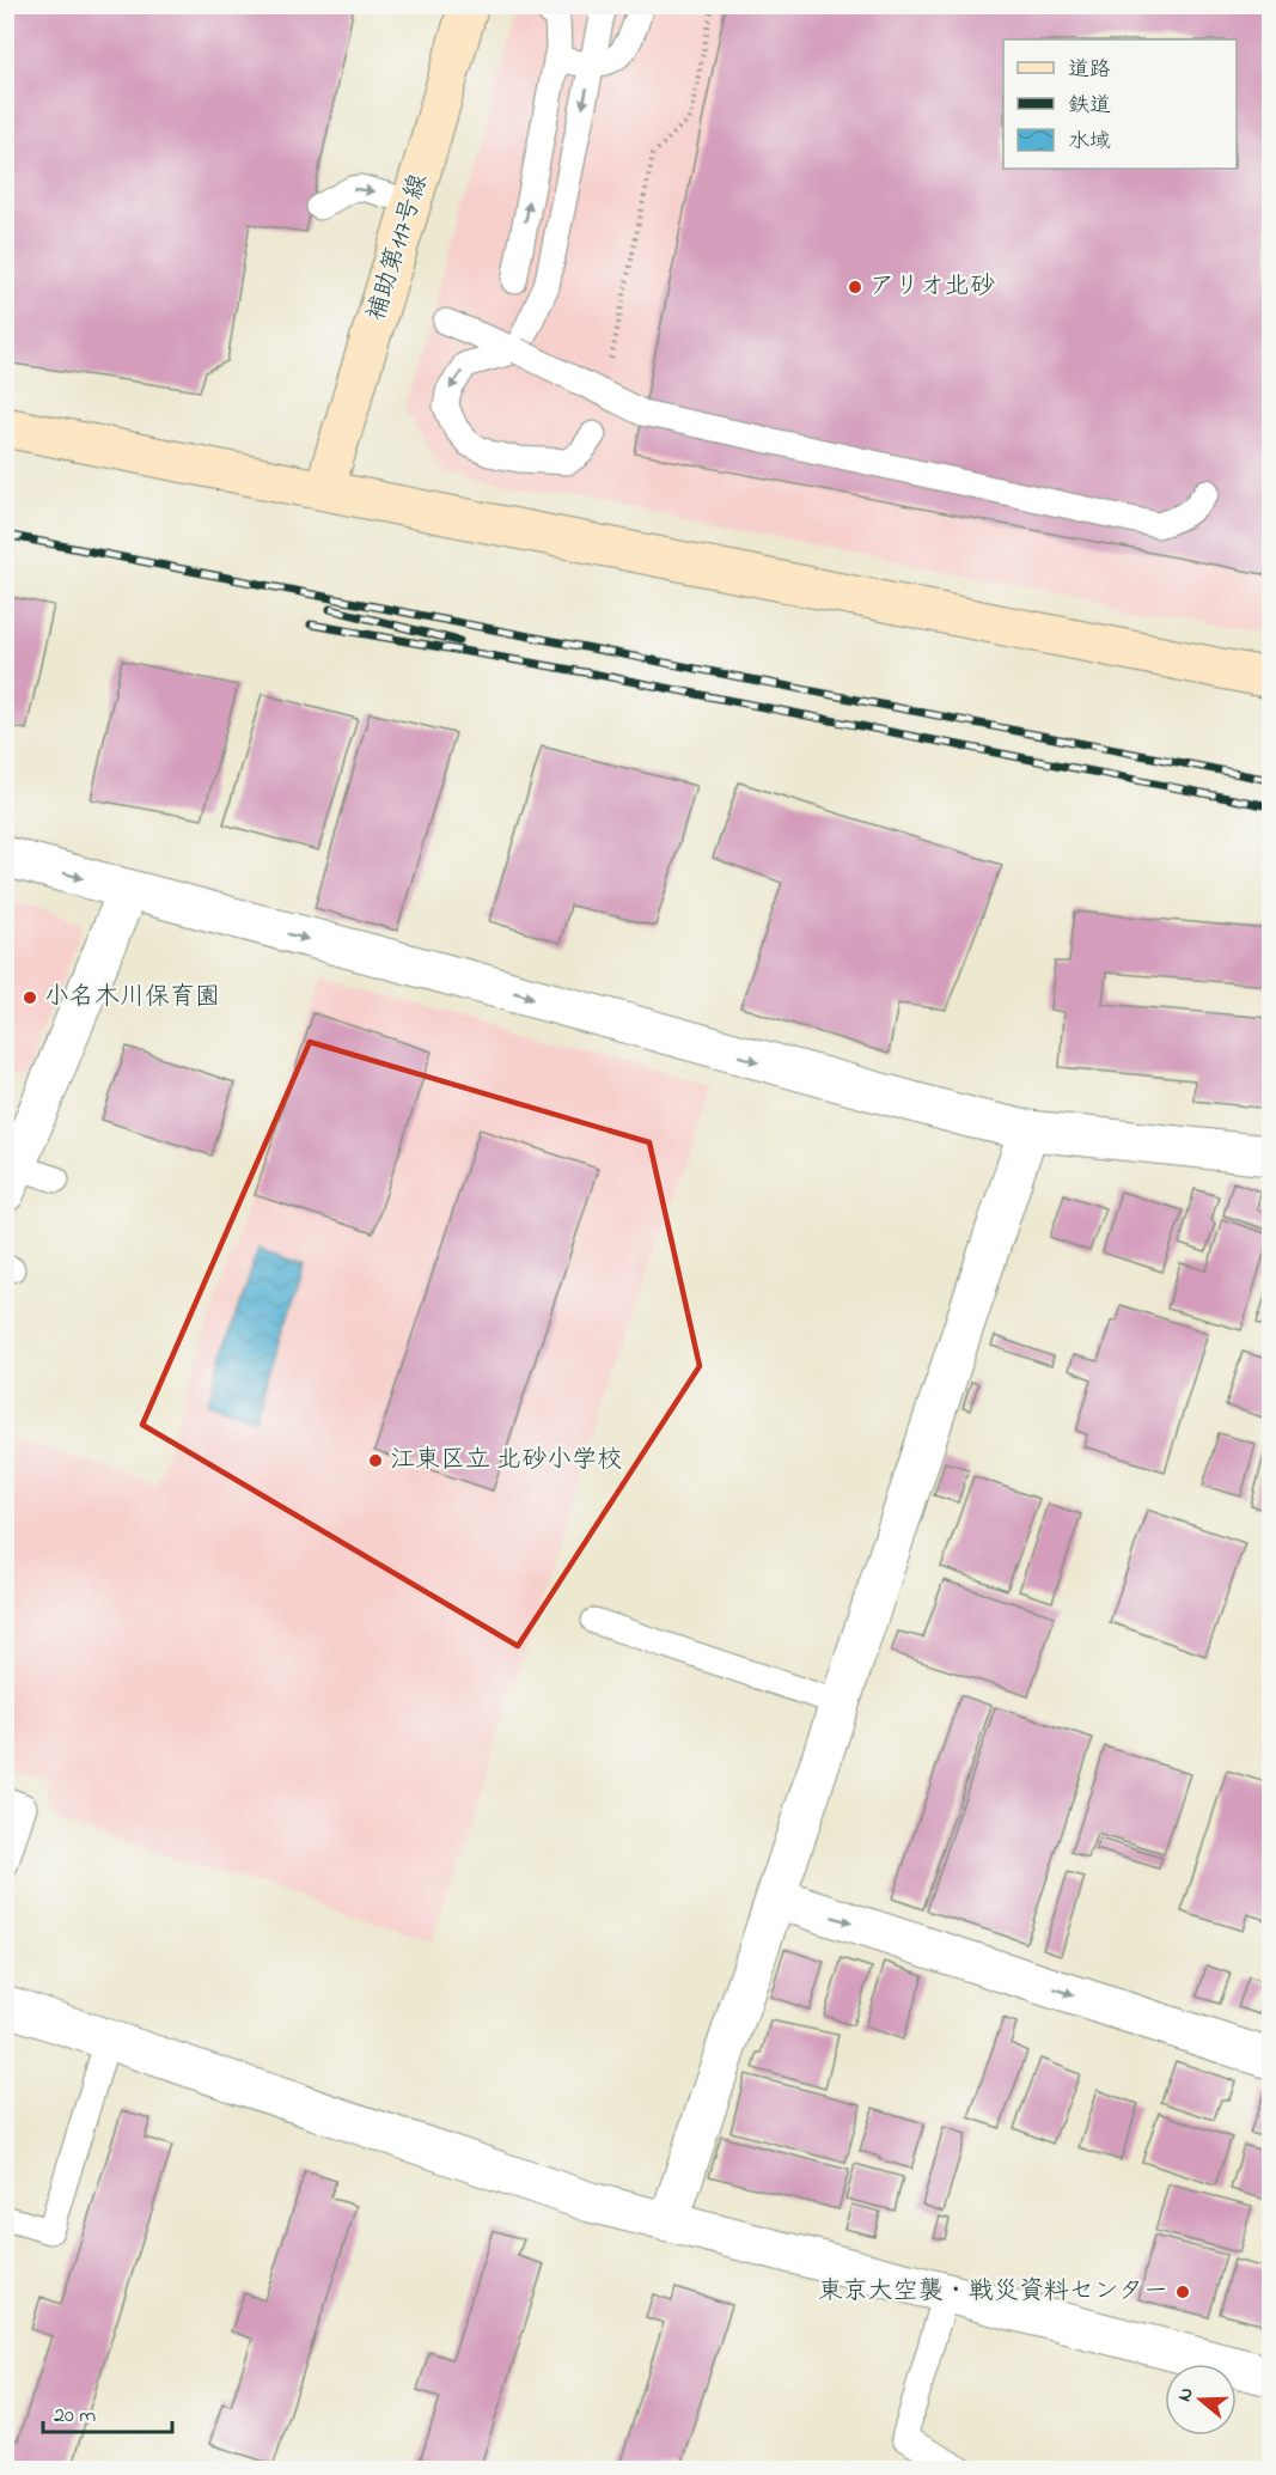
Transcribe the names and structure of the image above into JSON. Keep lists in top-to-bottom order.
{
  "streets": {
    "street": ["補助第117号線"]
  },
  "places": [
    "アリオ北砂",
    "小名木川保育園",
    "江東区立 北砂小学校",
    "東京大空襲・戦災資料センター"
  ],
  "legend": ["道路", "鉄道", "水域"],
  "scale_bar": "20 m",
  "north": "left"
}
